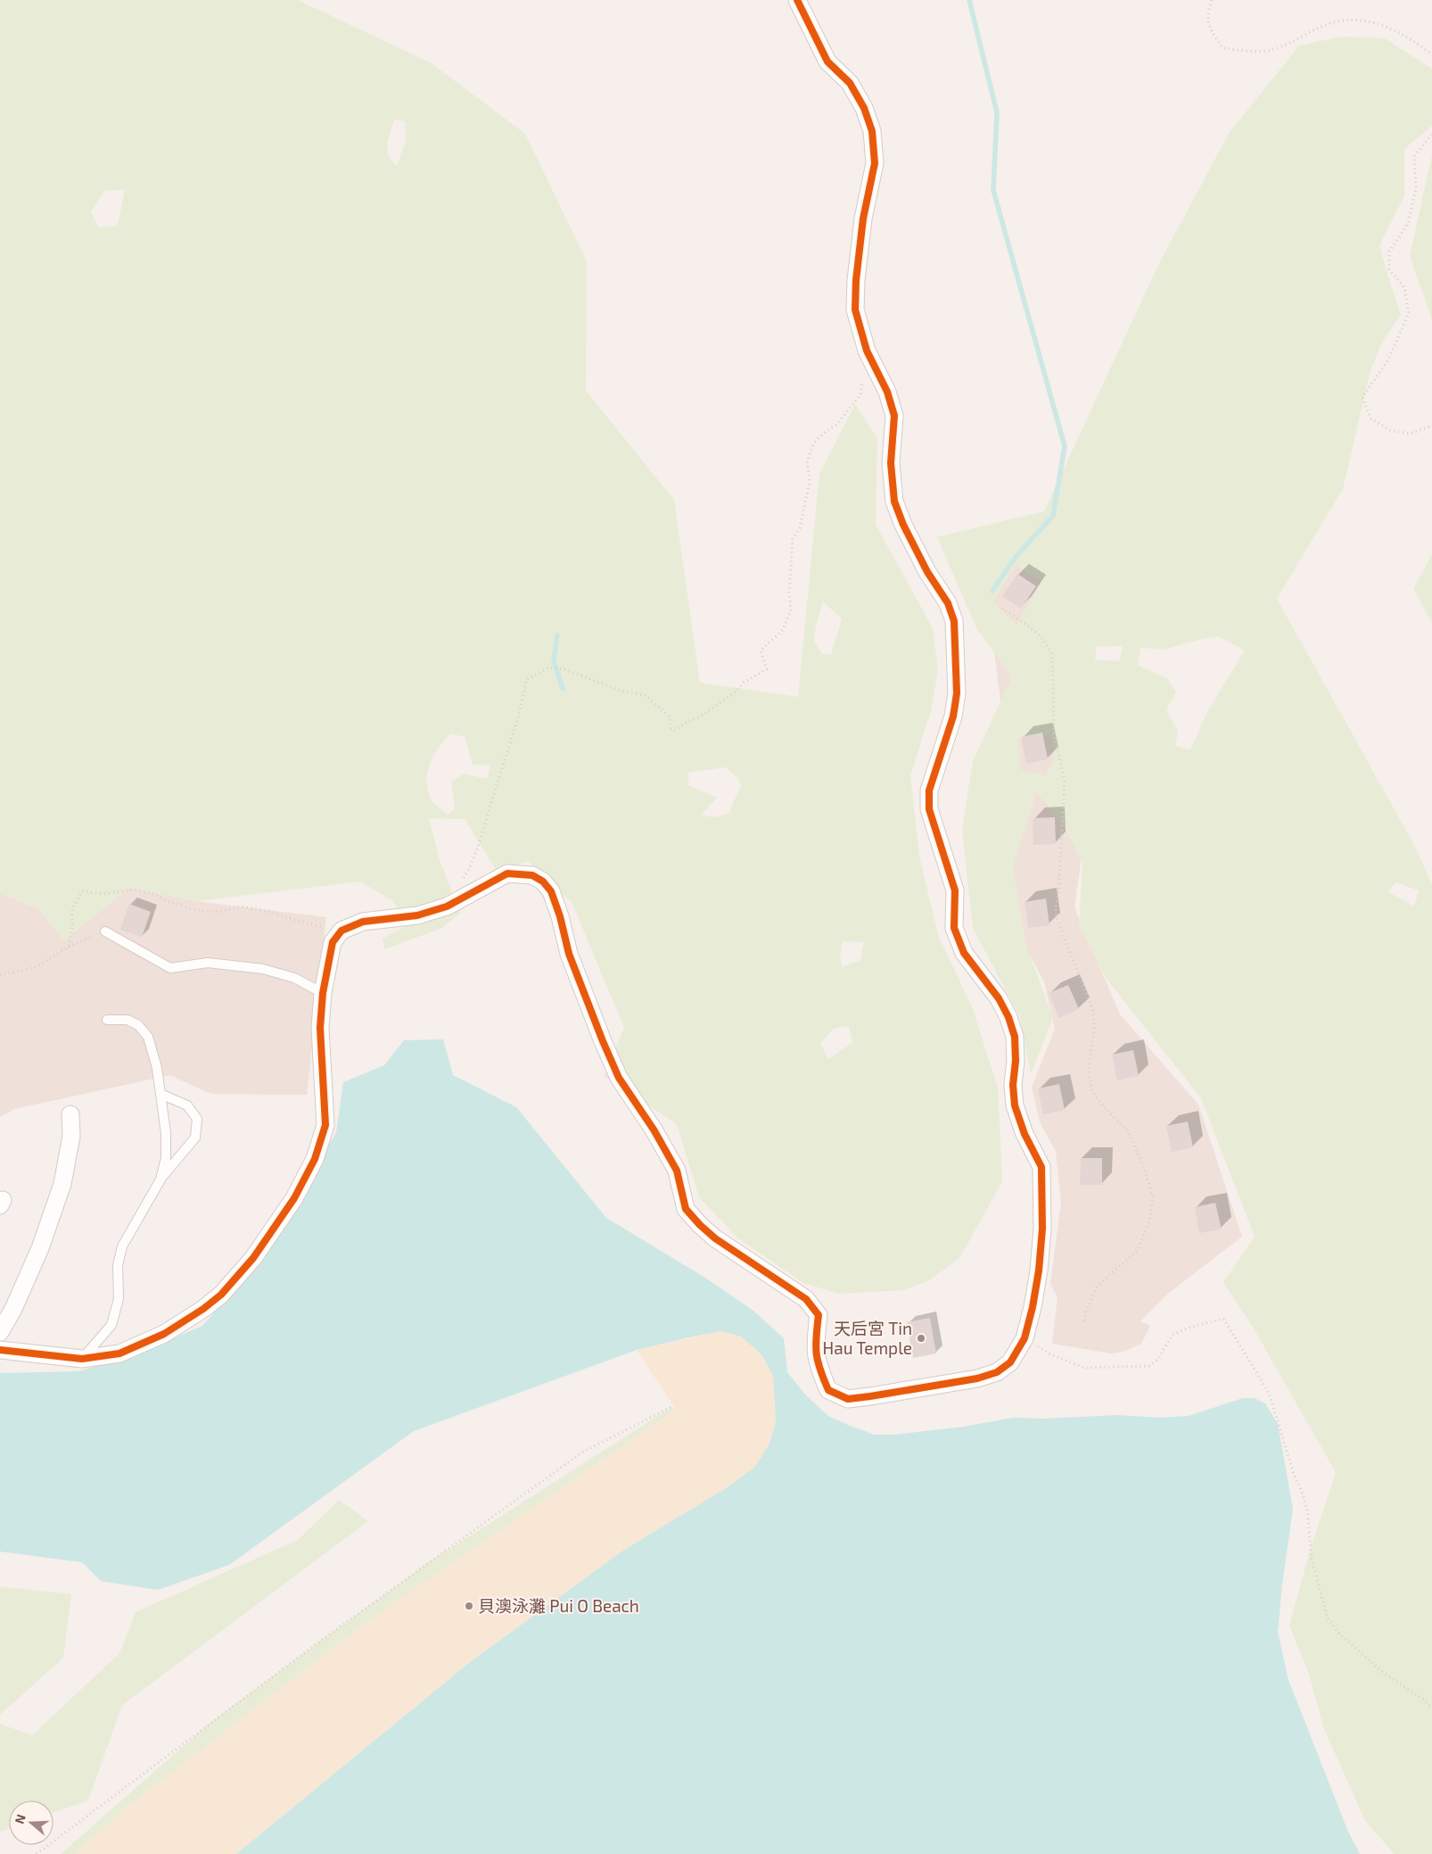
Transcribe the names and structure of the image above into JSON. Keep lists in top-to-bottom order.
{
  "places": ["天后宮 Tin Hau Temple", "貝澳泳灘 Pui O Beach"],
  "north": "left"
}
